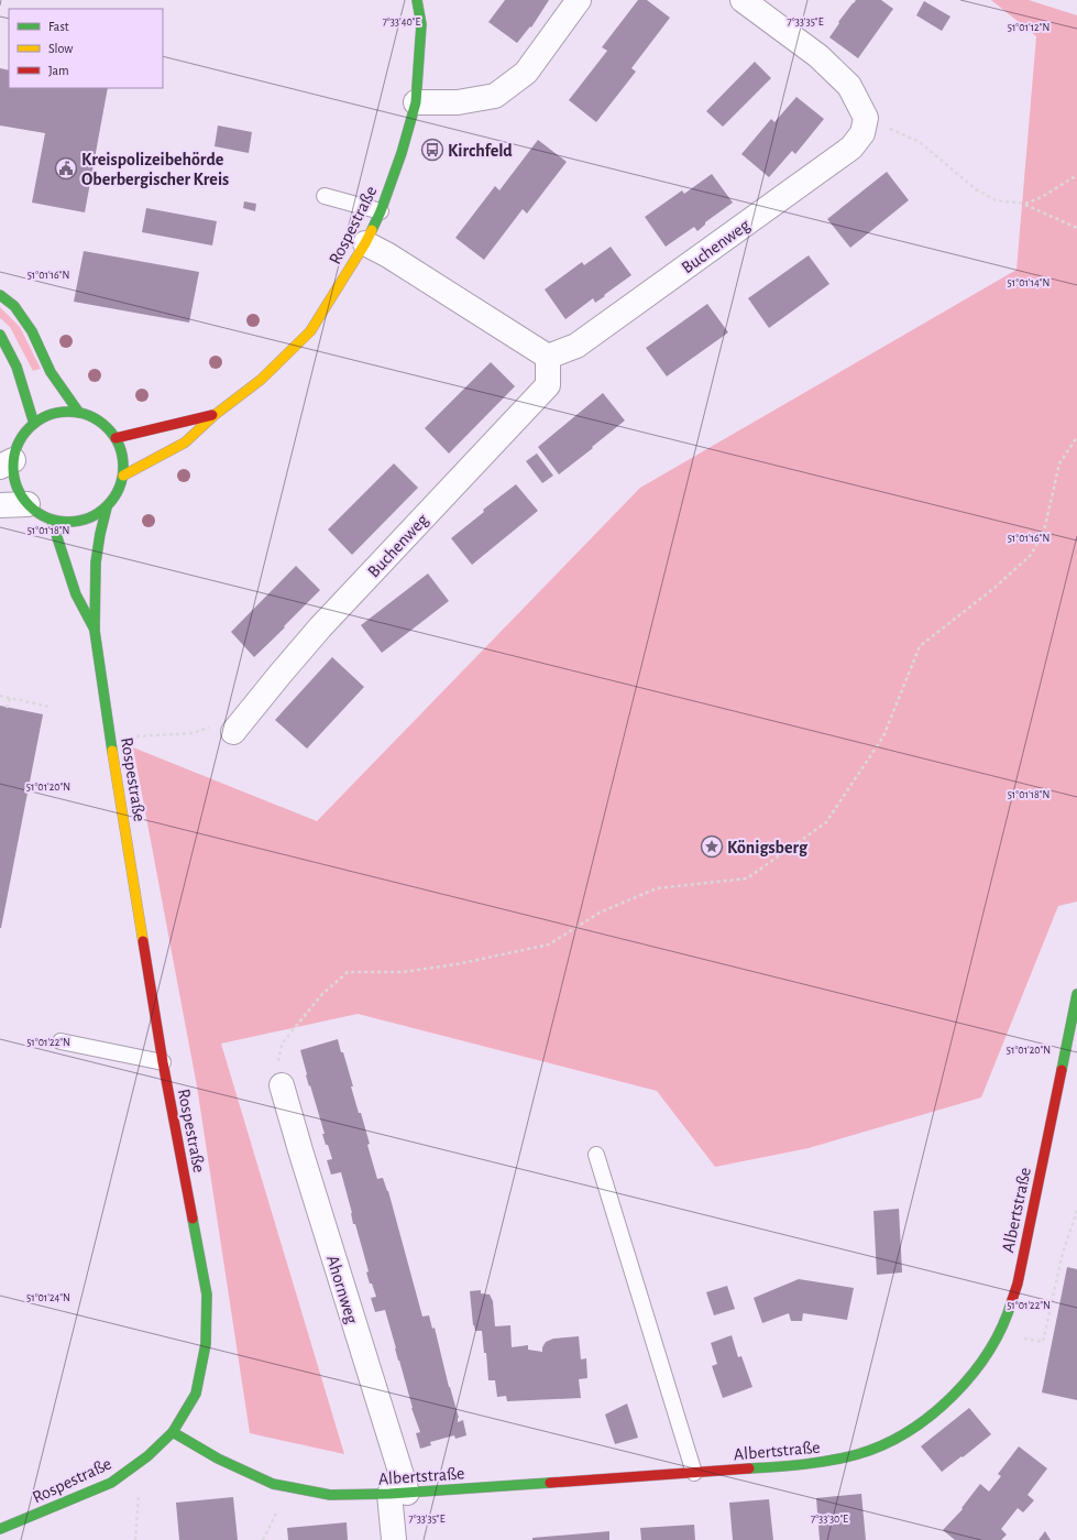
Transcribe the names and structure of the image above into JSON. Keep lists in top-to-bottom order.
{
  "streets": {
    "street": [
      "Rospestraße",
      "Buchenweg",
      "Albertstraße",
      "Ahornweg"
    ]
  },
  "crossings": [
    ["Rospestraße", "Albertstraße"],
    ["Albertstraße", "Ahornweg"]
  ],
  "places": {
    "bus stop": ["Kirchfeld"],
    "public building": ["Kreispolizeibehörde Oberbergischer Kreis"],
    "place": ["Königsberg"]
  },
  "legend": ["Fast", "Slow", "Jam"],
  "coordinates": [
    "7°33'40\"E",
    "7°33'35\"E",
    "51°01'12\"N",
    "51°01'16\"N",
    "51°01'14\"N",
    "51°01'18\"N",
    "51°01'20\"N",
    "51°01'22\"N",
    "51°01'24\"N",
    "7°33'30\"E"
  ]
}
